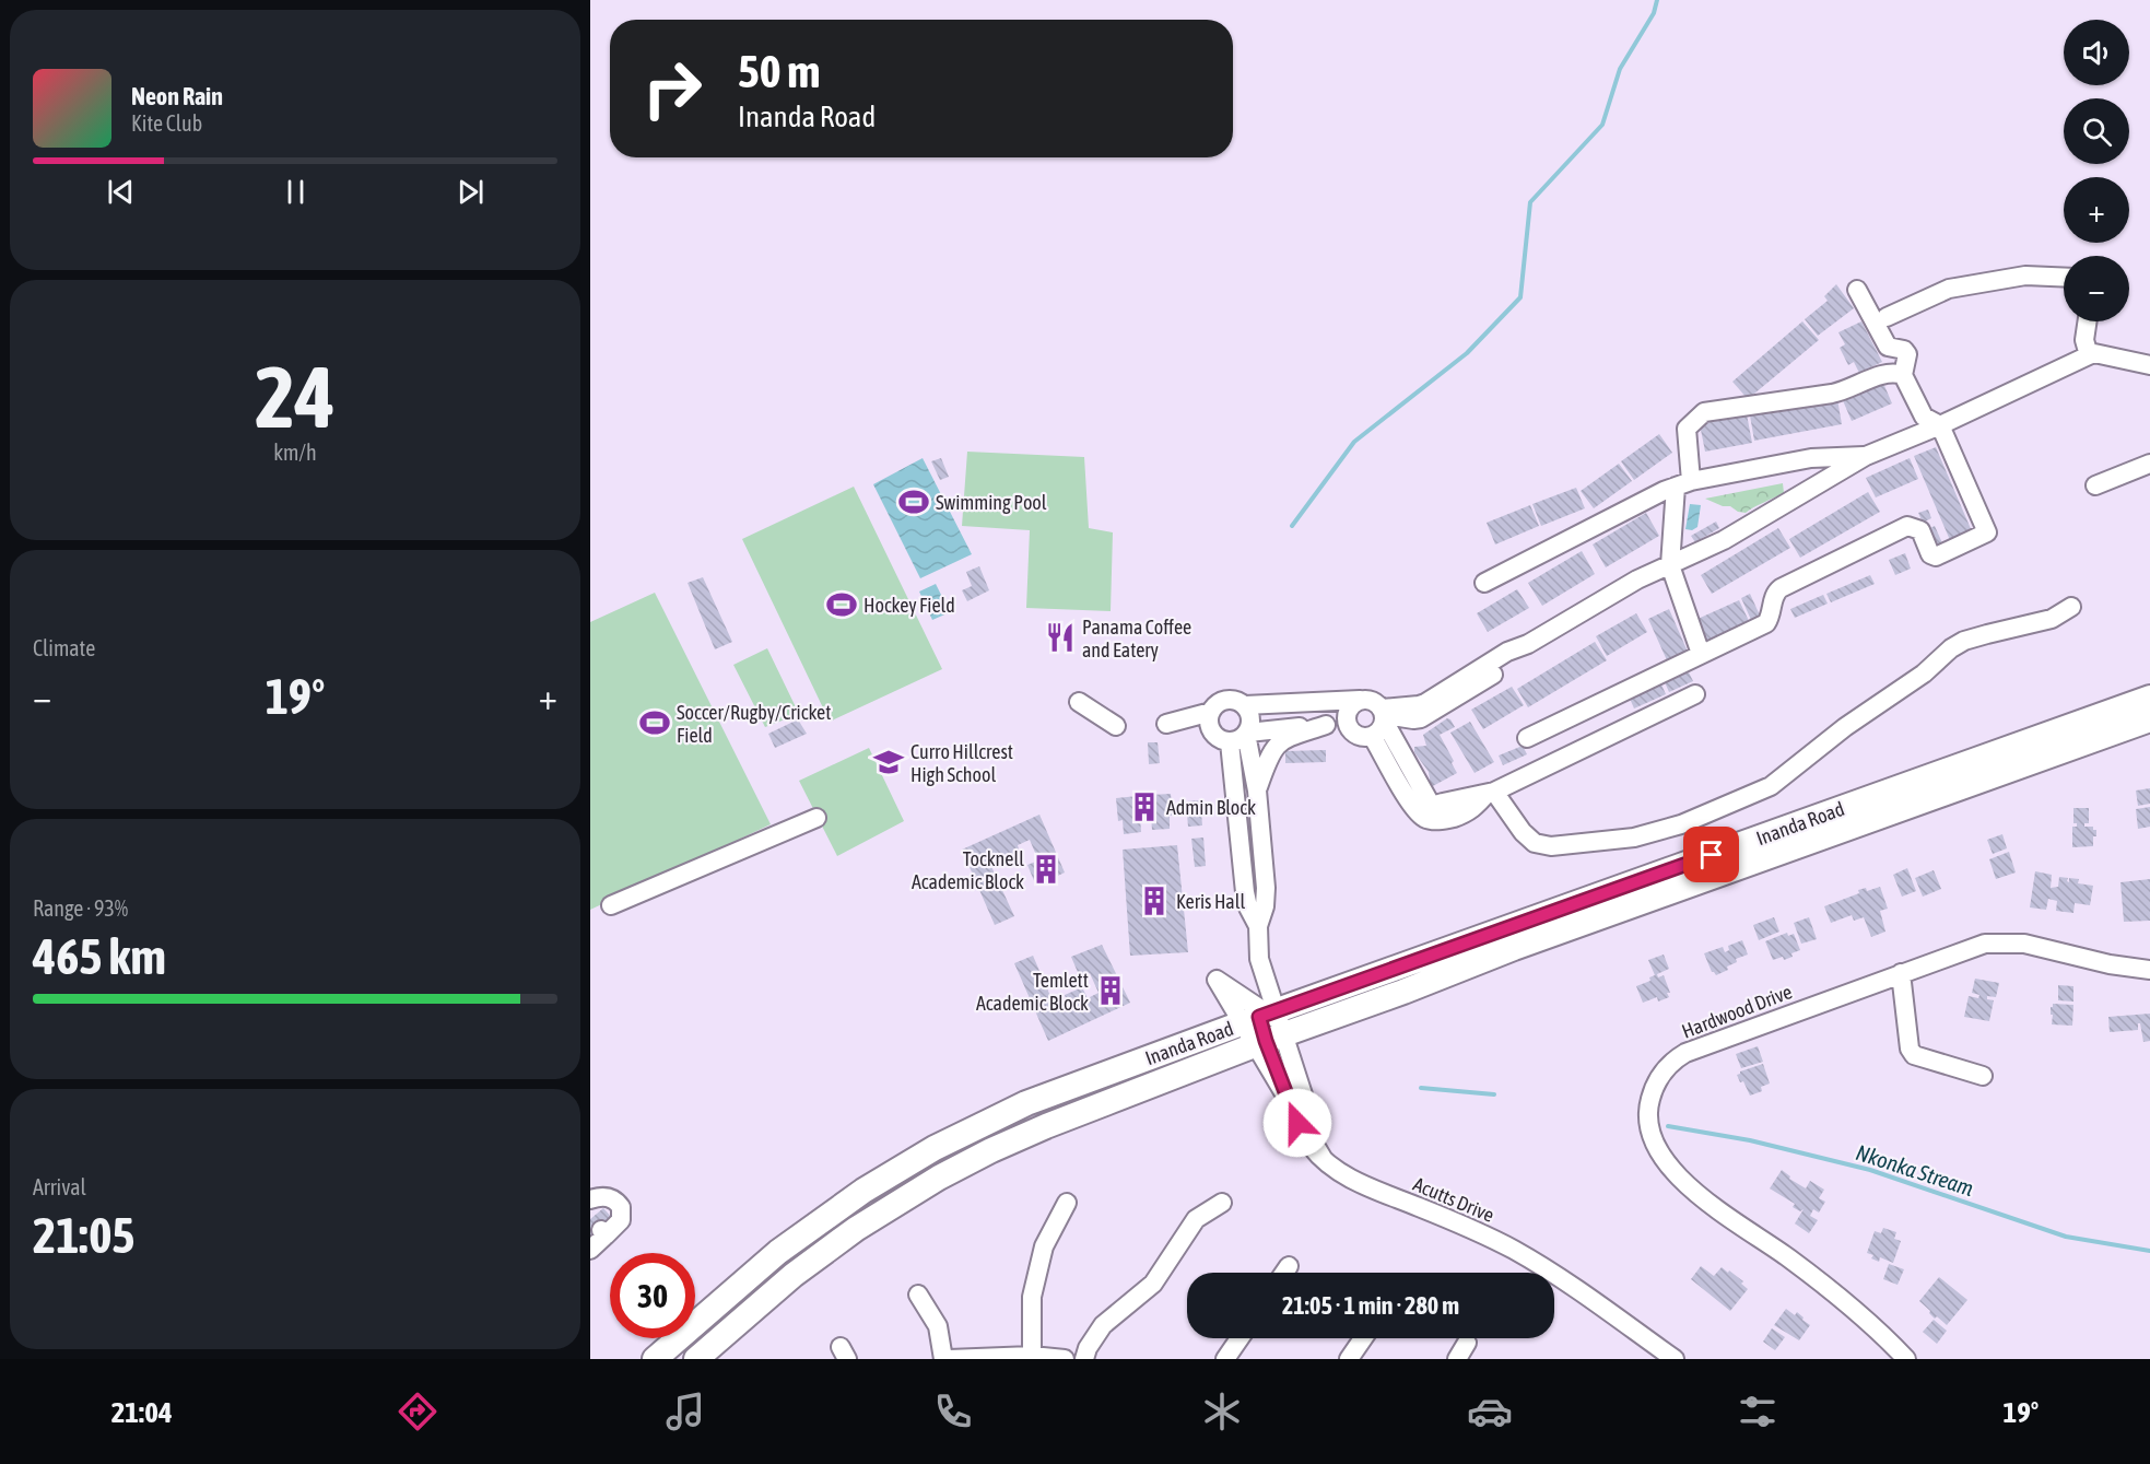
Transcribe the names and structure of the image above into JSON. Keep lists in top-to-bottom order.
{
  "streets": {
    "main road": ["Inanda Road"],
    "street": ["Hardwood Drive", "Acutts Drive"]
  },
  "crossings": [
    ["Inanda Road", "Acutts Drive"]
  ],
  "water": ["Nkonka Stream"],
  "places": {
    "sports": ["Swimming Pool", "Hockey Field", "Soccer/Rugby/Cricket Field"],
    "restaurant": ["Panama Coffee and Eatery"],
    "school or university": ["Curro Hillcrest High School"],
    "building": [
      "Admin Block",
      "Tocknell Academic Block",
      "Keris Hall",
      "Temlett Academic Block"
    ]
  },
  "page": {
    "map_buttons": ["+", "−"],
    "turn": ["50 m", "Inanda Road"],
    "song": ["Neon Rain", "Kite Club"],
    "tile": [
      ["24", "km/h"],
      "Climate",
      ["Range · 93%", "465 km"],
      ["Arrival", "21:05"]
    ],
    "heat": ["−", "19°", "+"],
    "limit": "30",
    "trip": "21:05 · 1 min · 280 m",
    "tabs": ["21:04", "19°"]
  }
}
